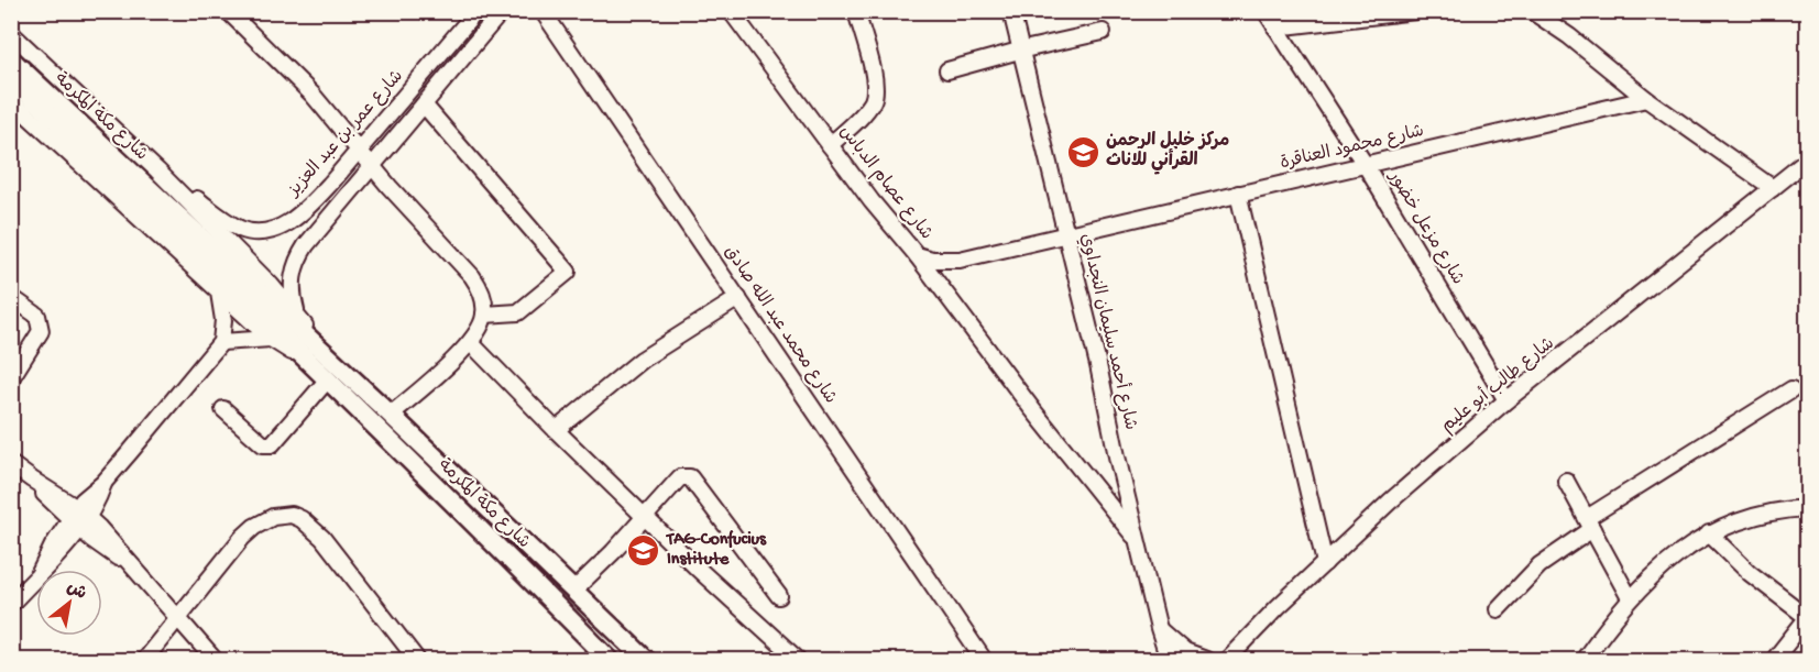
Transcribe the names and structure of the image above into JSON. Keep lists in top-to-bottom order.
{
  "streets": {
    "main road": ["شارع مكة المكرمة"],
    "street": [
      "شارع عمر بن عبد العزيز",
      "شارع محمود العناقرة",
      "شارع عصام الدباس",
      "شارع مزعل خضور",
      "شارع محمد عبد الله صادق",
      "شارع أحمد سليمان النجداوي",
      "شارع طالب أبو عليم"
    ]
  },
  "crossings": [
    ["شارع مكة المكرمة", "شارع عمر بن عبد العزيز"],
    ["شارع محمود العناقرة", "شارع عصام الدباس"],
    ["شارع محمود العناقرة", "شارع مزعل خضور"],
    ["شارع محمود العناقرة", "شارع أحمد سليمان النجداوي"],
    ["شارع عصام الدباس", "شارع أحمد سليمان النجداوي"],
    ["شارع مزعل خضور", "شارع طالب أبو عليم"]
  ],
  "places": {
    "school or university": ["مركز خليل الرحمن القرأني للاناث", "TAG-Confucius Institute"]
  },
  "north": "top right"
}
